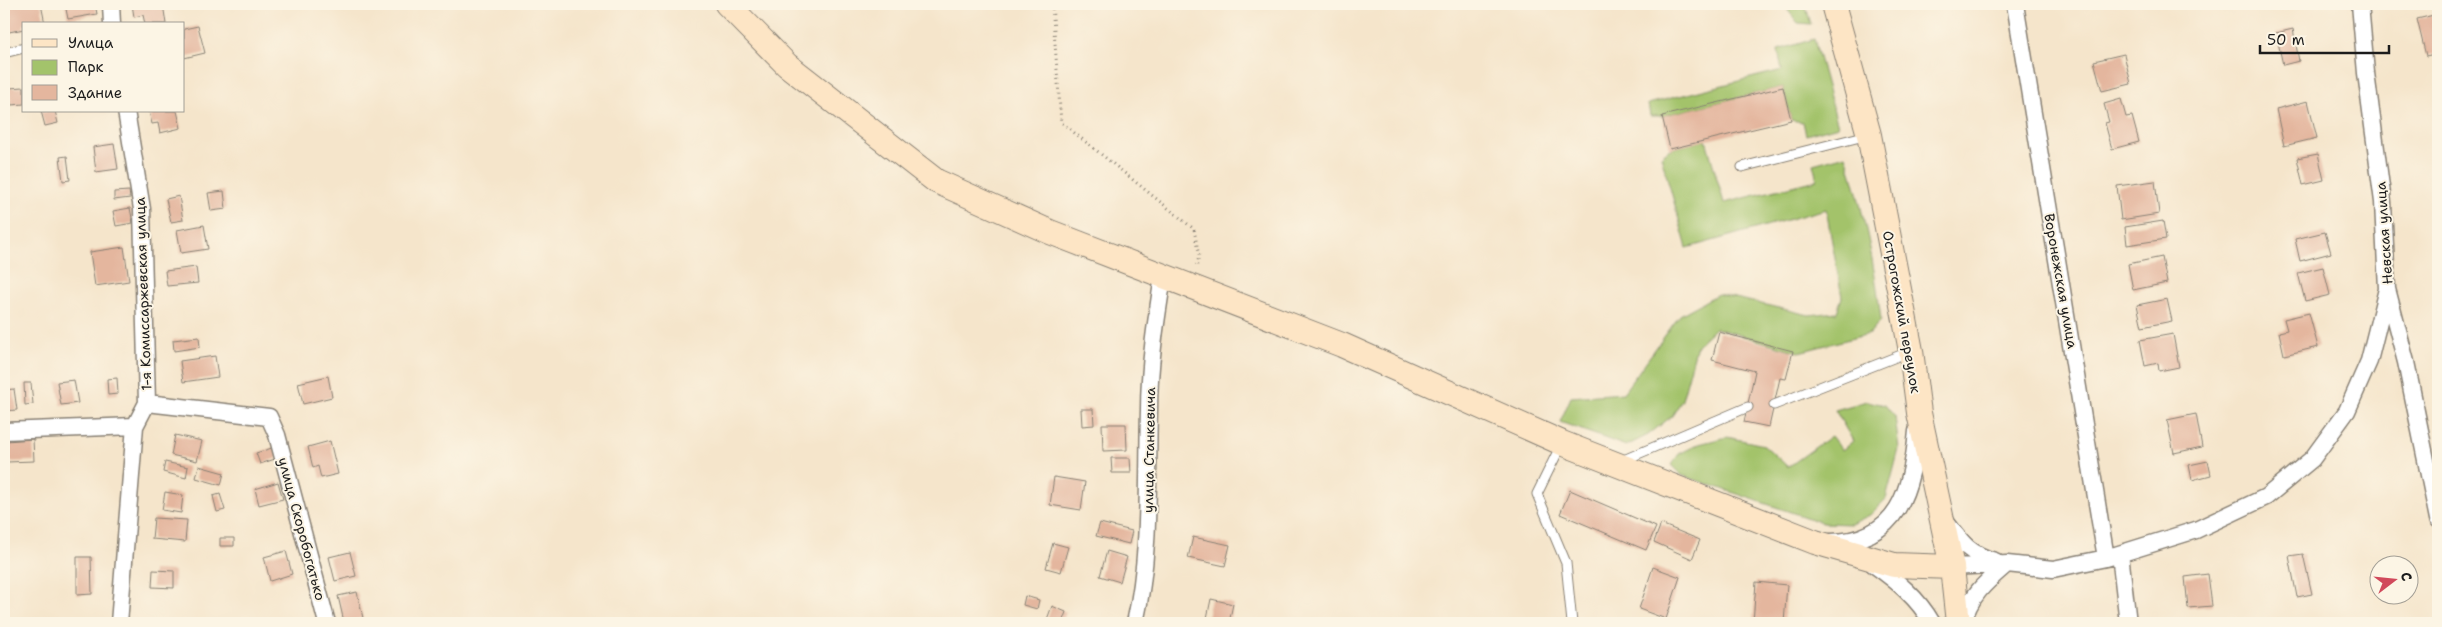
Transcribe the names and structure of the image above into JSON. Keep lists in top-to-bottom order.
{
  "streets": {
    "main road": ["Острогожский переулок"],
    "street": [
      "Невская улица",
      "Воронежская улица",
      "1-я Комиссаржевская улица",
      "улица Станкевича",
      "улица Скоробогатько"
    ]
  },
  "crossings": [
    ["1-я Комиссаржевская улица", "улица Скоробогатько"]
  ],
  "legend": ["Улица", "Парк", "Здание"],
  "scale_bar": "50 m",
  "north": "right"
}
